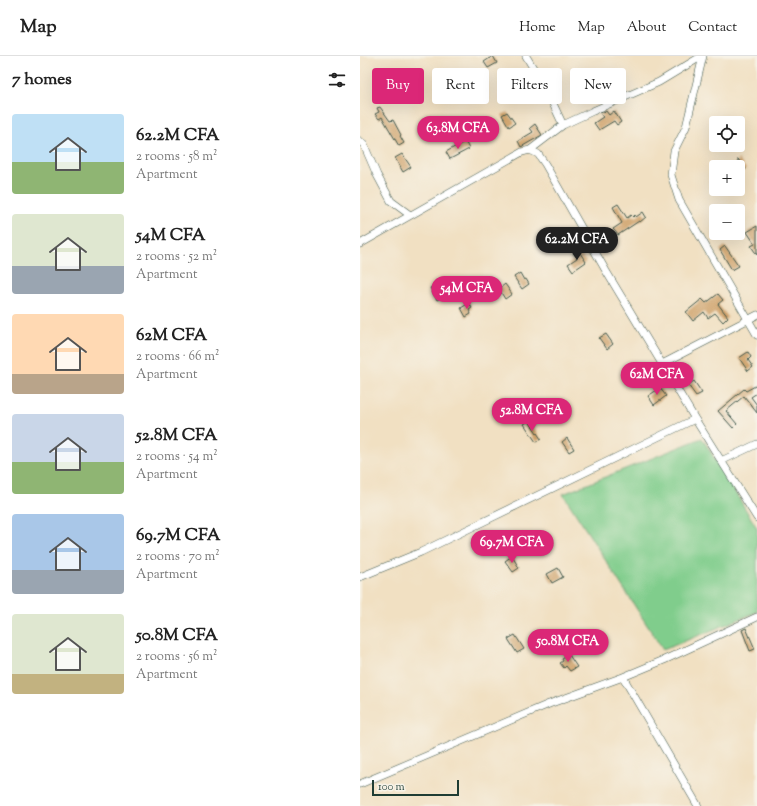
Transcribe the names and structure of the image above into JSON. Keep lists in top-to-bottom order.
{
  "scale_bar": "100 m",
  "page": {
    "header": "Map",
    "nav": [
      "Home",
      "Map",
      "About",
      "Contact"
    ],
    "heading": "7 homes",
    "chip": [
      "Buy",
      "Rent",
      "Filters",
      "New"
    ],
    "list": [
      {
        "name": "62.2M CFA",
        "note": "2 rooms · 58 m² · Apartment"
      },
      {
        "name": "54M CFA",
        "note": "2 rooms · 52 m² · Apartment"
      },
      {
        "name": "62M CFA",
        "note": "2 rooms · 66 m² · Apartment"
      },
      {
        "name": "52.8M CFA",
        "note": "2 rooms · 54 m² · Apartment"
      },
      {
        "name": "69.7M CFA",
        "note": "2 rooms · 70 m² · Apartment"
      },
      {
        "name": "50.8M CFA",
        "note": "2 rooms · 56 m² · Apartment"
      }
    ],
    "map_buttons": ["+", "−"],
    "price": [
      "63.8M CFA",
      "62.2M CFA",
      "54M CFA",
      "62M CFA",
      "52.8M CFA",
      "69.7M CFA",
      "50.8M CFA"
    ],
    "scale": "100 m"
  }
}
